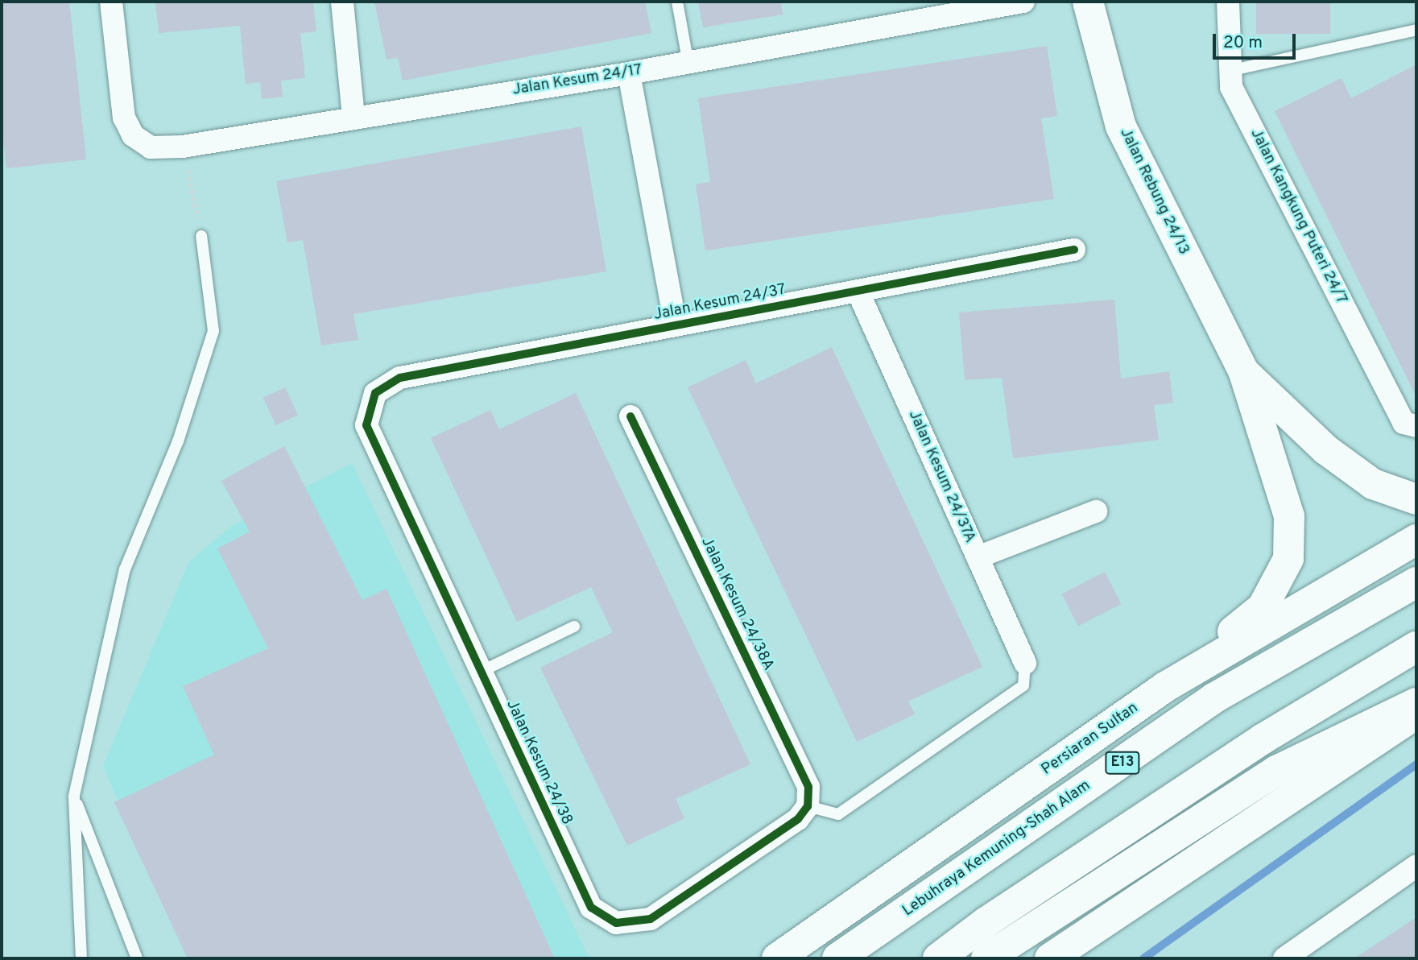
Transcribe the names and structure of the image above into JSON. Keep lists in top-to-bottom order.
{
  "streets": {
    "main road": [
      "Jalan Rebung 24/13",
      "Persiaran Sultan",
      "E13",
      "Lebuhraya Kemuning-Shah Alam"
    ],
    "street": [
      "Jalan Kesum 24/17",
      "Jalan Kangkung Puteri 24/7",
      "Jalan Kesum 24/37",
      "Jalan Kesum 24/37A",
      "Jalan Kesum 24/38A",
      "Jalan Kesum 24/38"
    ]
  },
  "crossings": [
    ["Jalan Kesum 24/37", "Jalan Kesum 24/37A"],
    ["Jalan Kesum 24/37", "Jalan Kesum 24/38"],
    ["Jalan Kesum 24/38A", "Jalan Kesum 24/38"]
  ],
  "scale_bar": "20 m"
}
